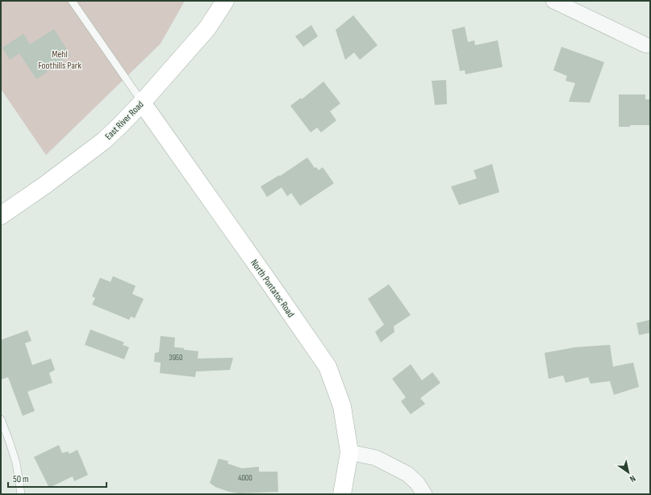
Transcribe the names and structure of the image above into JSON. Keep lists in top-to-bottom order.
{
  "streets": {
    "street": ["East River Road", "North Pontatoc Road"]
  },
  "crossings": [
    ["East River Road", "North Pontatoc Road"]
  ],
  "parks": ["Mehl Foothills Park"],
  "house_numbers": ["3950", "4000"],
  "scale_bar": "50 m",
  "north": "bottom right"
}
